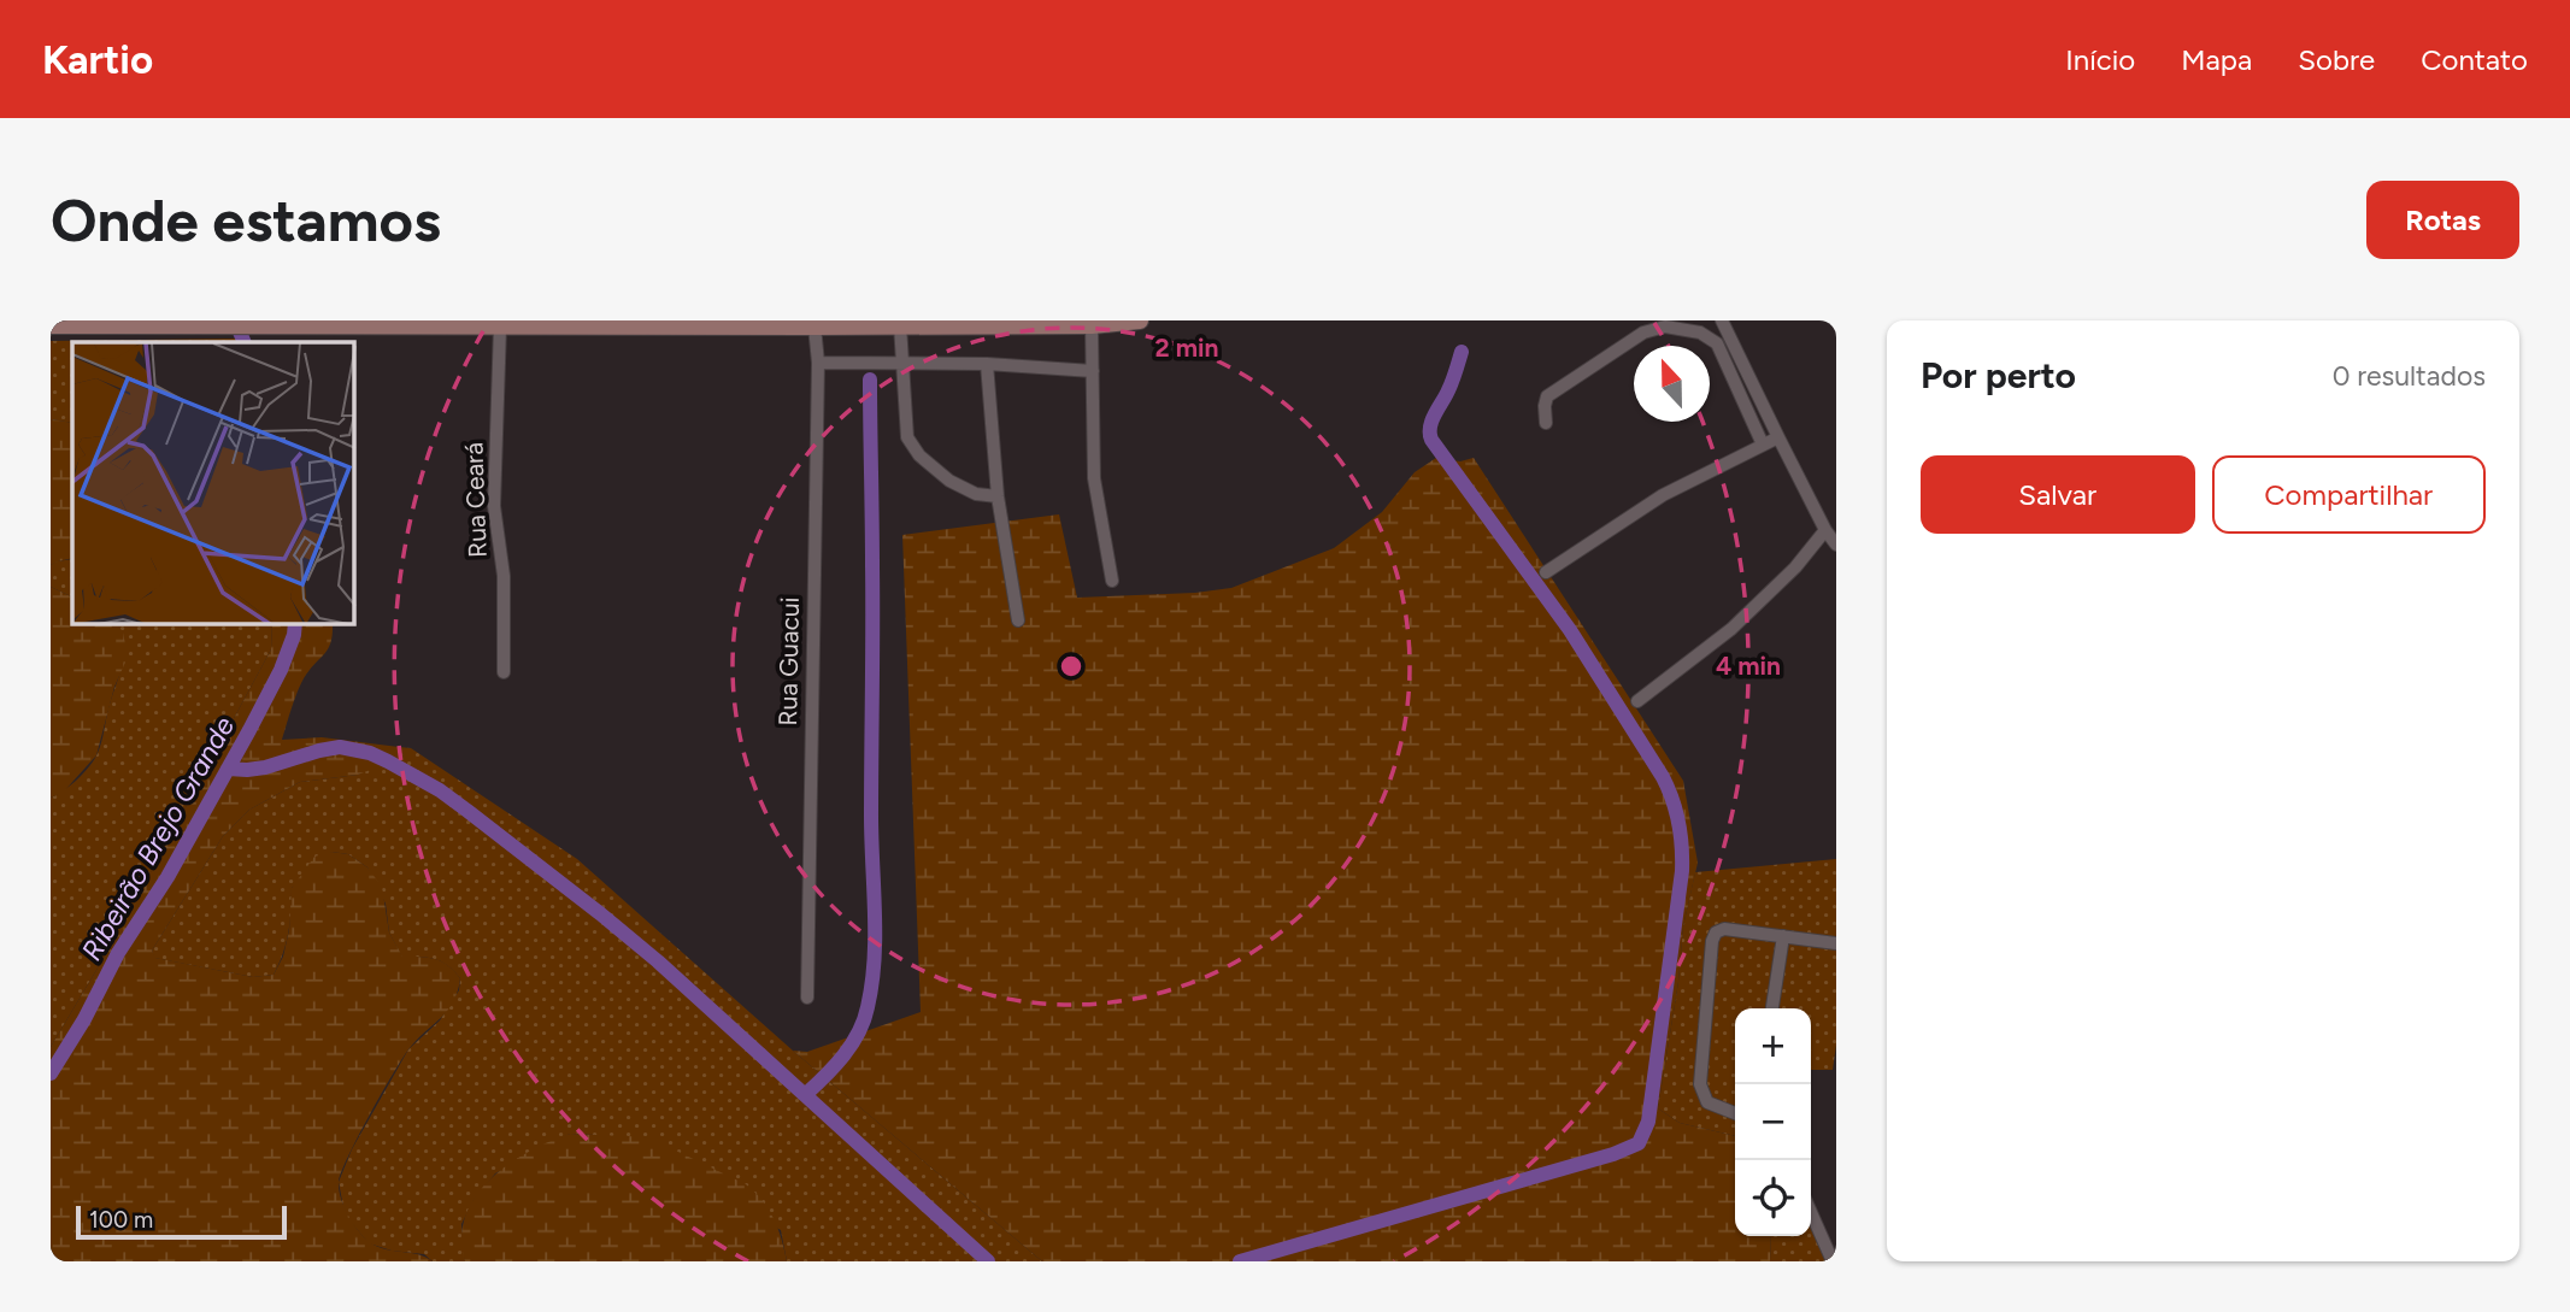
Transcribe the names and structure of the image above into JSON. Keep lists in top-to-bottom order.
{
  "streets": {
    "street": ["Rua Ceará", "Rua Guacui"]
  },
  "water": ["Ribeirão Brejo Grande"],
  "scale_bar": "100 m",
  "north": "top",
  "page": {
    "header": "Kartio",
    "nav": [
      "Início",
      "Mapa",
      "Sobre",
      "Contato"
    ],
    "buttons": [
      "Rotas",
      ["Salvar", "Compartilhar"]
    ],
    "title": "Onde estamos",
    "heading": ["Por perto", "0 resultados"],
    "map_buttons": ["+", "−"],
    "scale": "100 m"
  },
  "rings": ["2 min", "4 min"]
}
